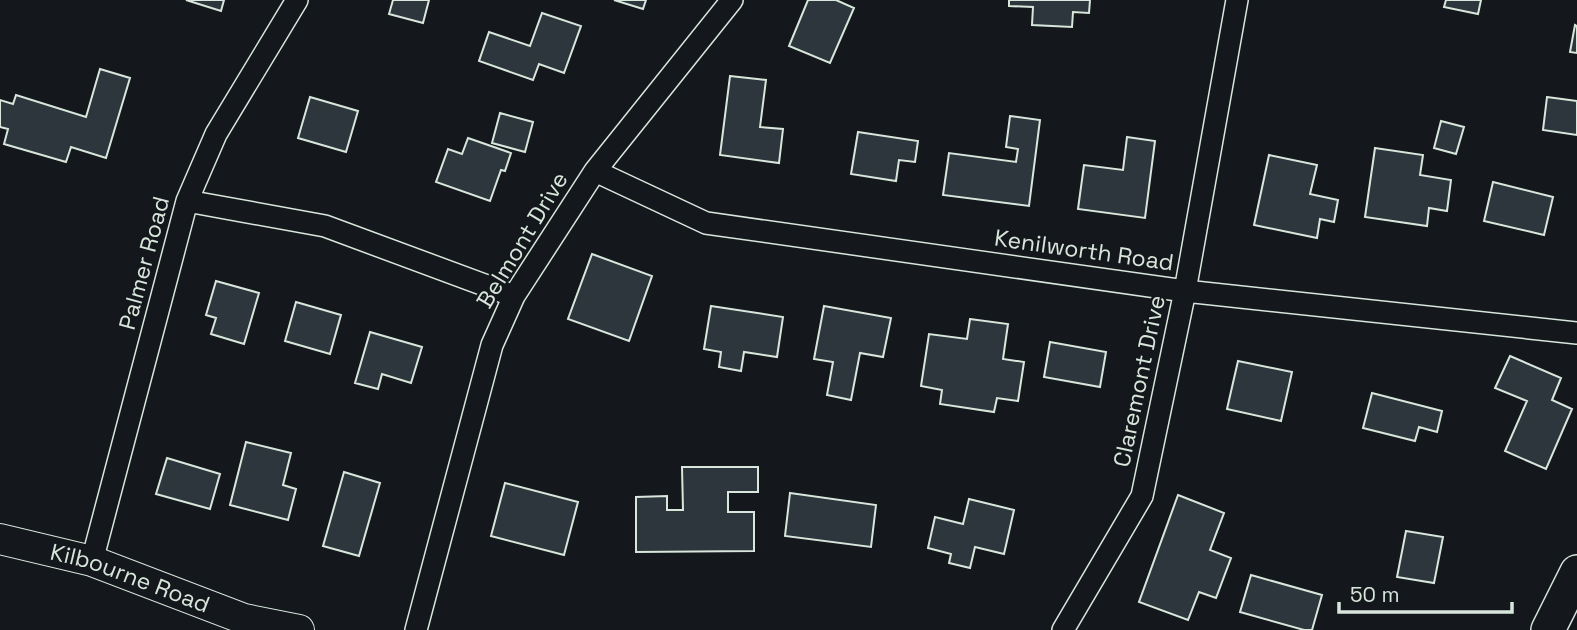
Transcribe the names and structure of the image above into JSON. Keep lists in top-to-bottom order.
{
  "streets": {
    "street": [
      "Belmont Drive",
      "Kenilworth Road",
      "Palmer Road",
      "Claremont Drive",
      "Kilbourne Road"
    ]
  },
  "crossings": [
    ["Belmont Drive", "Kenilworth Road"],
    ["Kenilworth Road", "Claremont Drive"],
    ["Palmer Road", "Kilbourne Road"]
  ],
  "scale_bar": "50 m"
}
